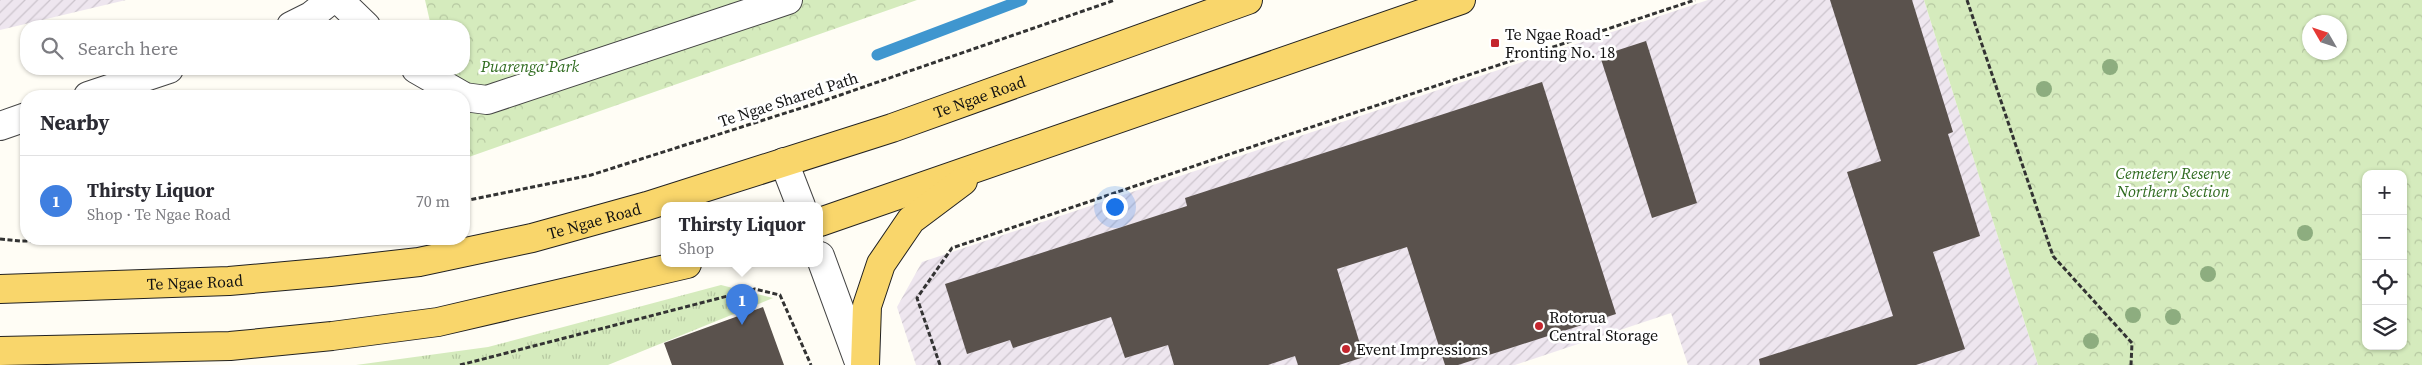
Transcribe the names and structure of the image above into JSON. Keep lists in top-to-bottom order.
{
  "streets": {
    "main road": ["Te Ngae Road"],
    "path": ["Te Ngae Shared Path"]
  },
  "parks": ["Puarenga Park", "Cemetery Reserve Northern Section"],
  "places": {
    "transit": ["Te Ngae Road - Fronting No. 18"],
    "other": ["Rotorua Central Storage", "Event Impressions"]
  },
  "north": "top left",
  "page": {
    "search": "Search here",
    "heading": "Nearby",
    "list": [
      {
        "mark": "1",
        "name": "Thirsty Liquor",
        "note": "Shop · Te Ngae Road",
        "value": "70 m"
      }
    ],
    "map_buttons": ["+", "−"],
    "popup": ["Thirsty Liquor", "Shop"],
    "pins": "1"
  }
}
